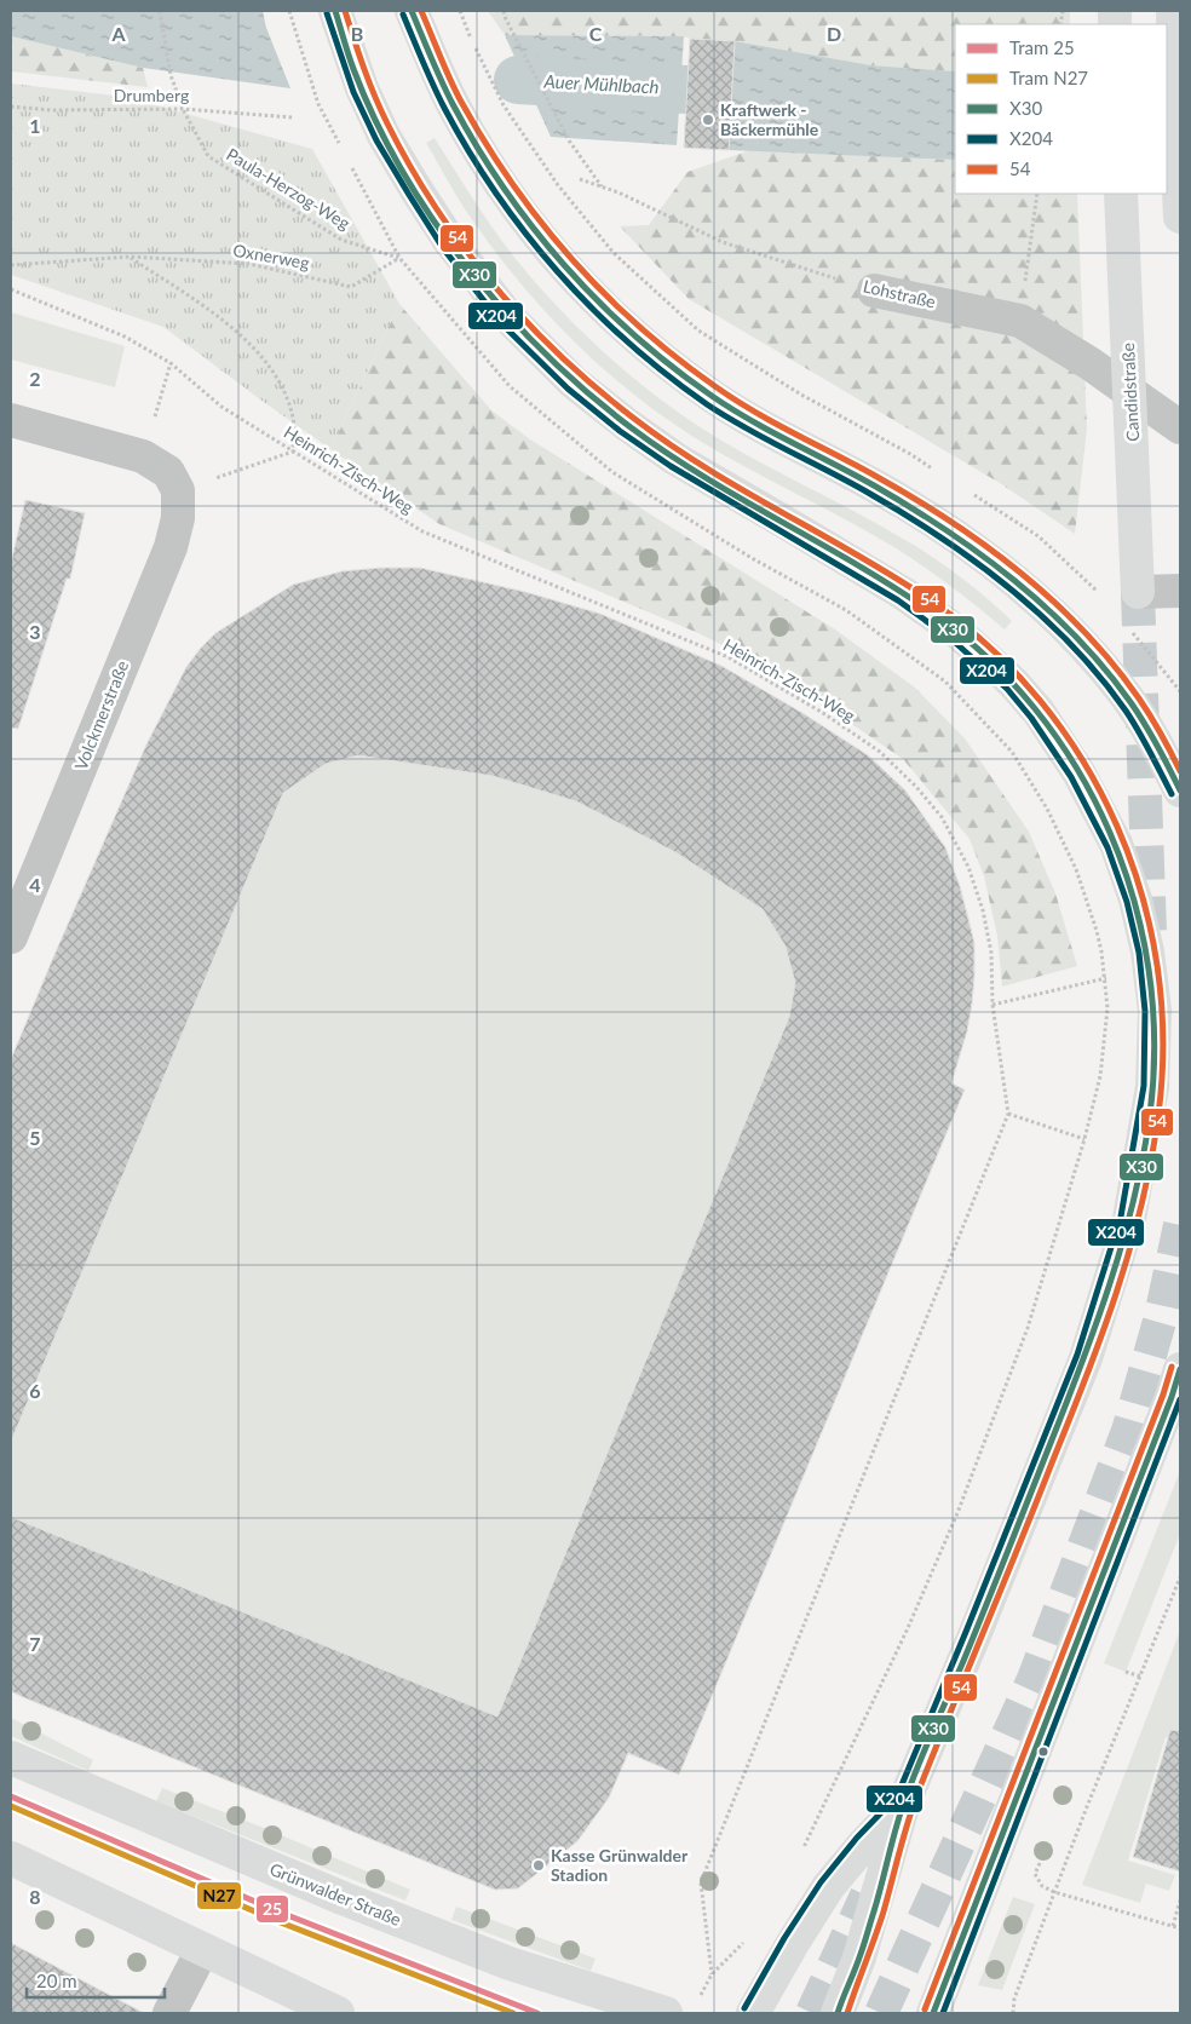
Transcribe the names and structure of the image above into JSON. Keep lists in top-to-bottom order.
{
  "streets": {
    "main road": ["Candidstraße", "Grünwalder Straße"],
    "street": ["Lohstraße", "Volckmerstraße"],
    "path": [
      "Drumberg",
      "Paula-Herzog-Weg",
      "Oxnerweg",
      "Heinrich-Zisch-Weg"
    ]
  },
  "crossings": [
    ["Drumberg", "Paula-Herzog-Weg"],
    ["Paula-Herzog-Weg", "Oxnerweg"]
  ],
  "water": ["Auer Mühlbach"],
  "places": ["Kraftwerk - Bäckermühle", "Kasse Grünwalder Stadion"],
  "lines": [
    "transit line X30",
    "transit line 54",
    "transit line X204",
    "tram line 25",
    "tram line N27"
  ],
  "legend": [
    "Tram 25",
    "Tram N27",
    "X30",
    "X204",
    "54"
  ],
  "scale_bar": "20 m",
  "grid": {
    "columns": [
      "A",
      "B",
      "C",
      "D"
    ],
    "rows": [
      "1",
      "2",
      "3",
      "4",
      "5",
      "6",
      "7",
      "8"
    ]
  }
}
